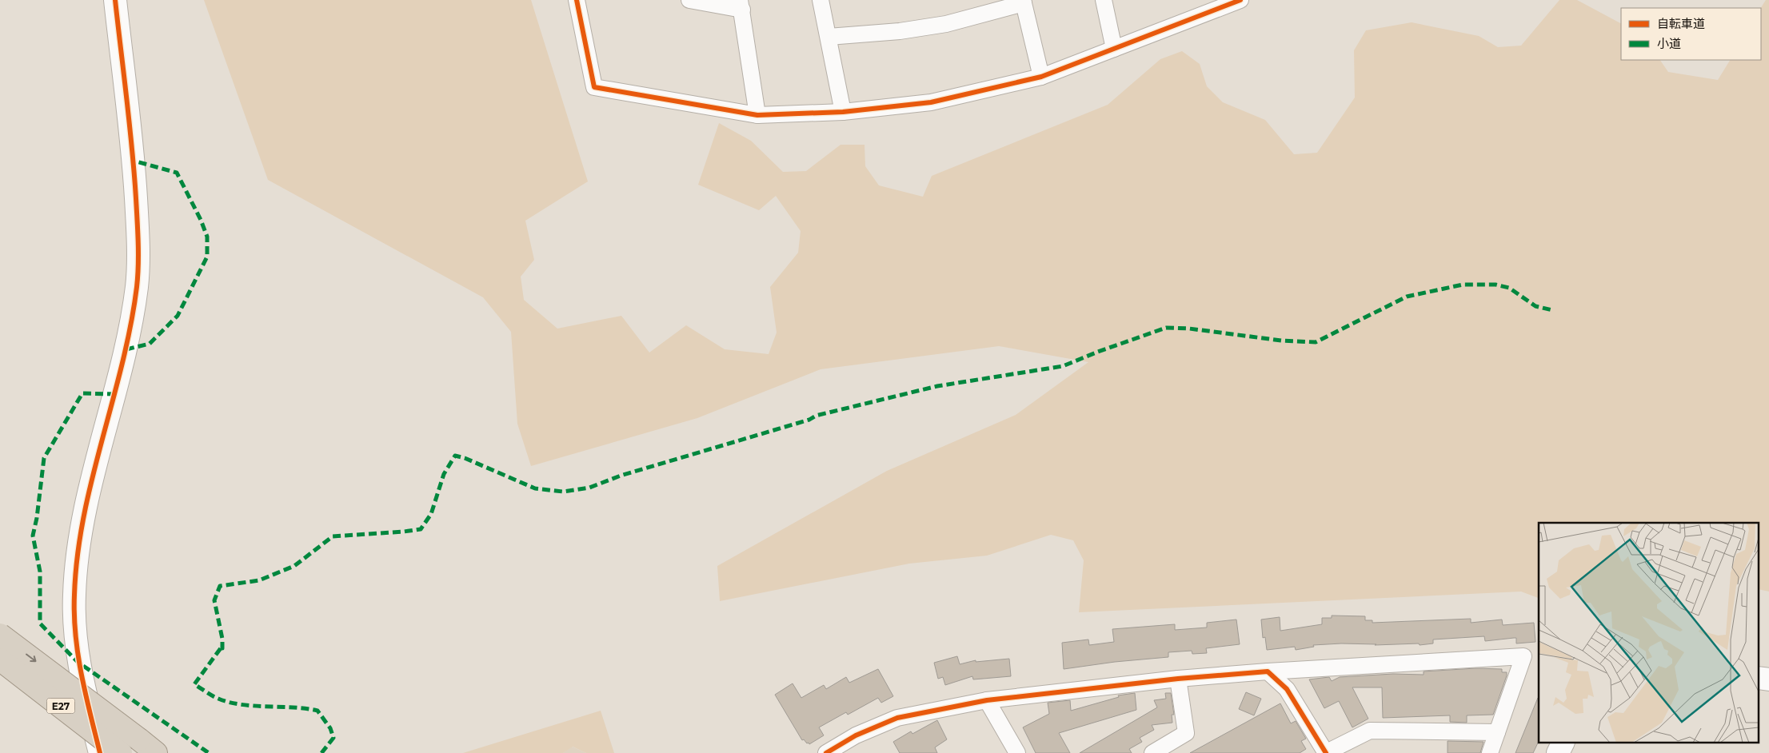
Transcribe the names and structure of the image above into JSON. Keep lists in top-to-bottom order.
{
  "streets": {
    "highway": ["E27"]
  },
  "legend": ["自転車道", "小道"]
}
